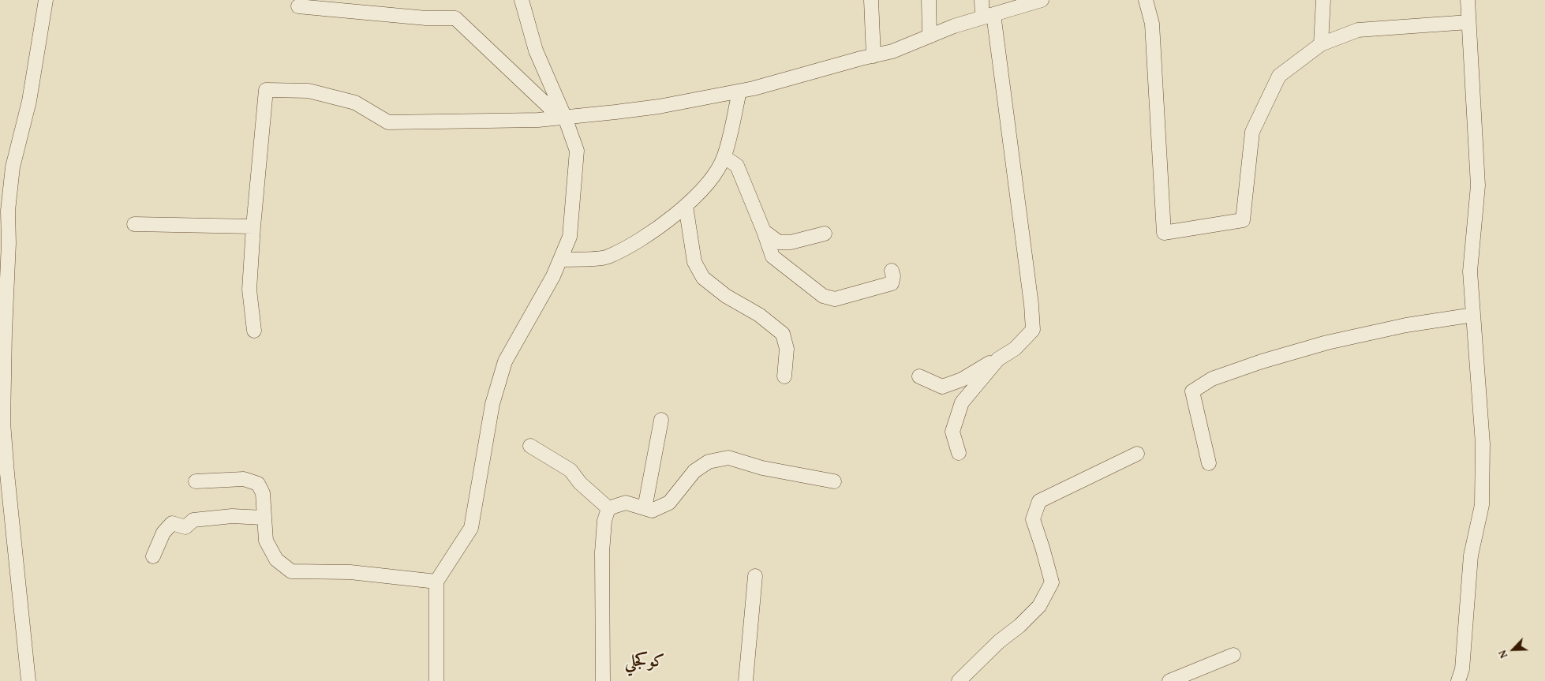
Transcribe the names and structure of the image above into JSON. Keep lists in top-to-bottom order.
{
  "districts": ["كوكجلي"],
  "north": "bottom left"
}
